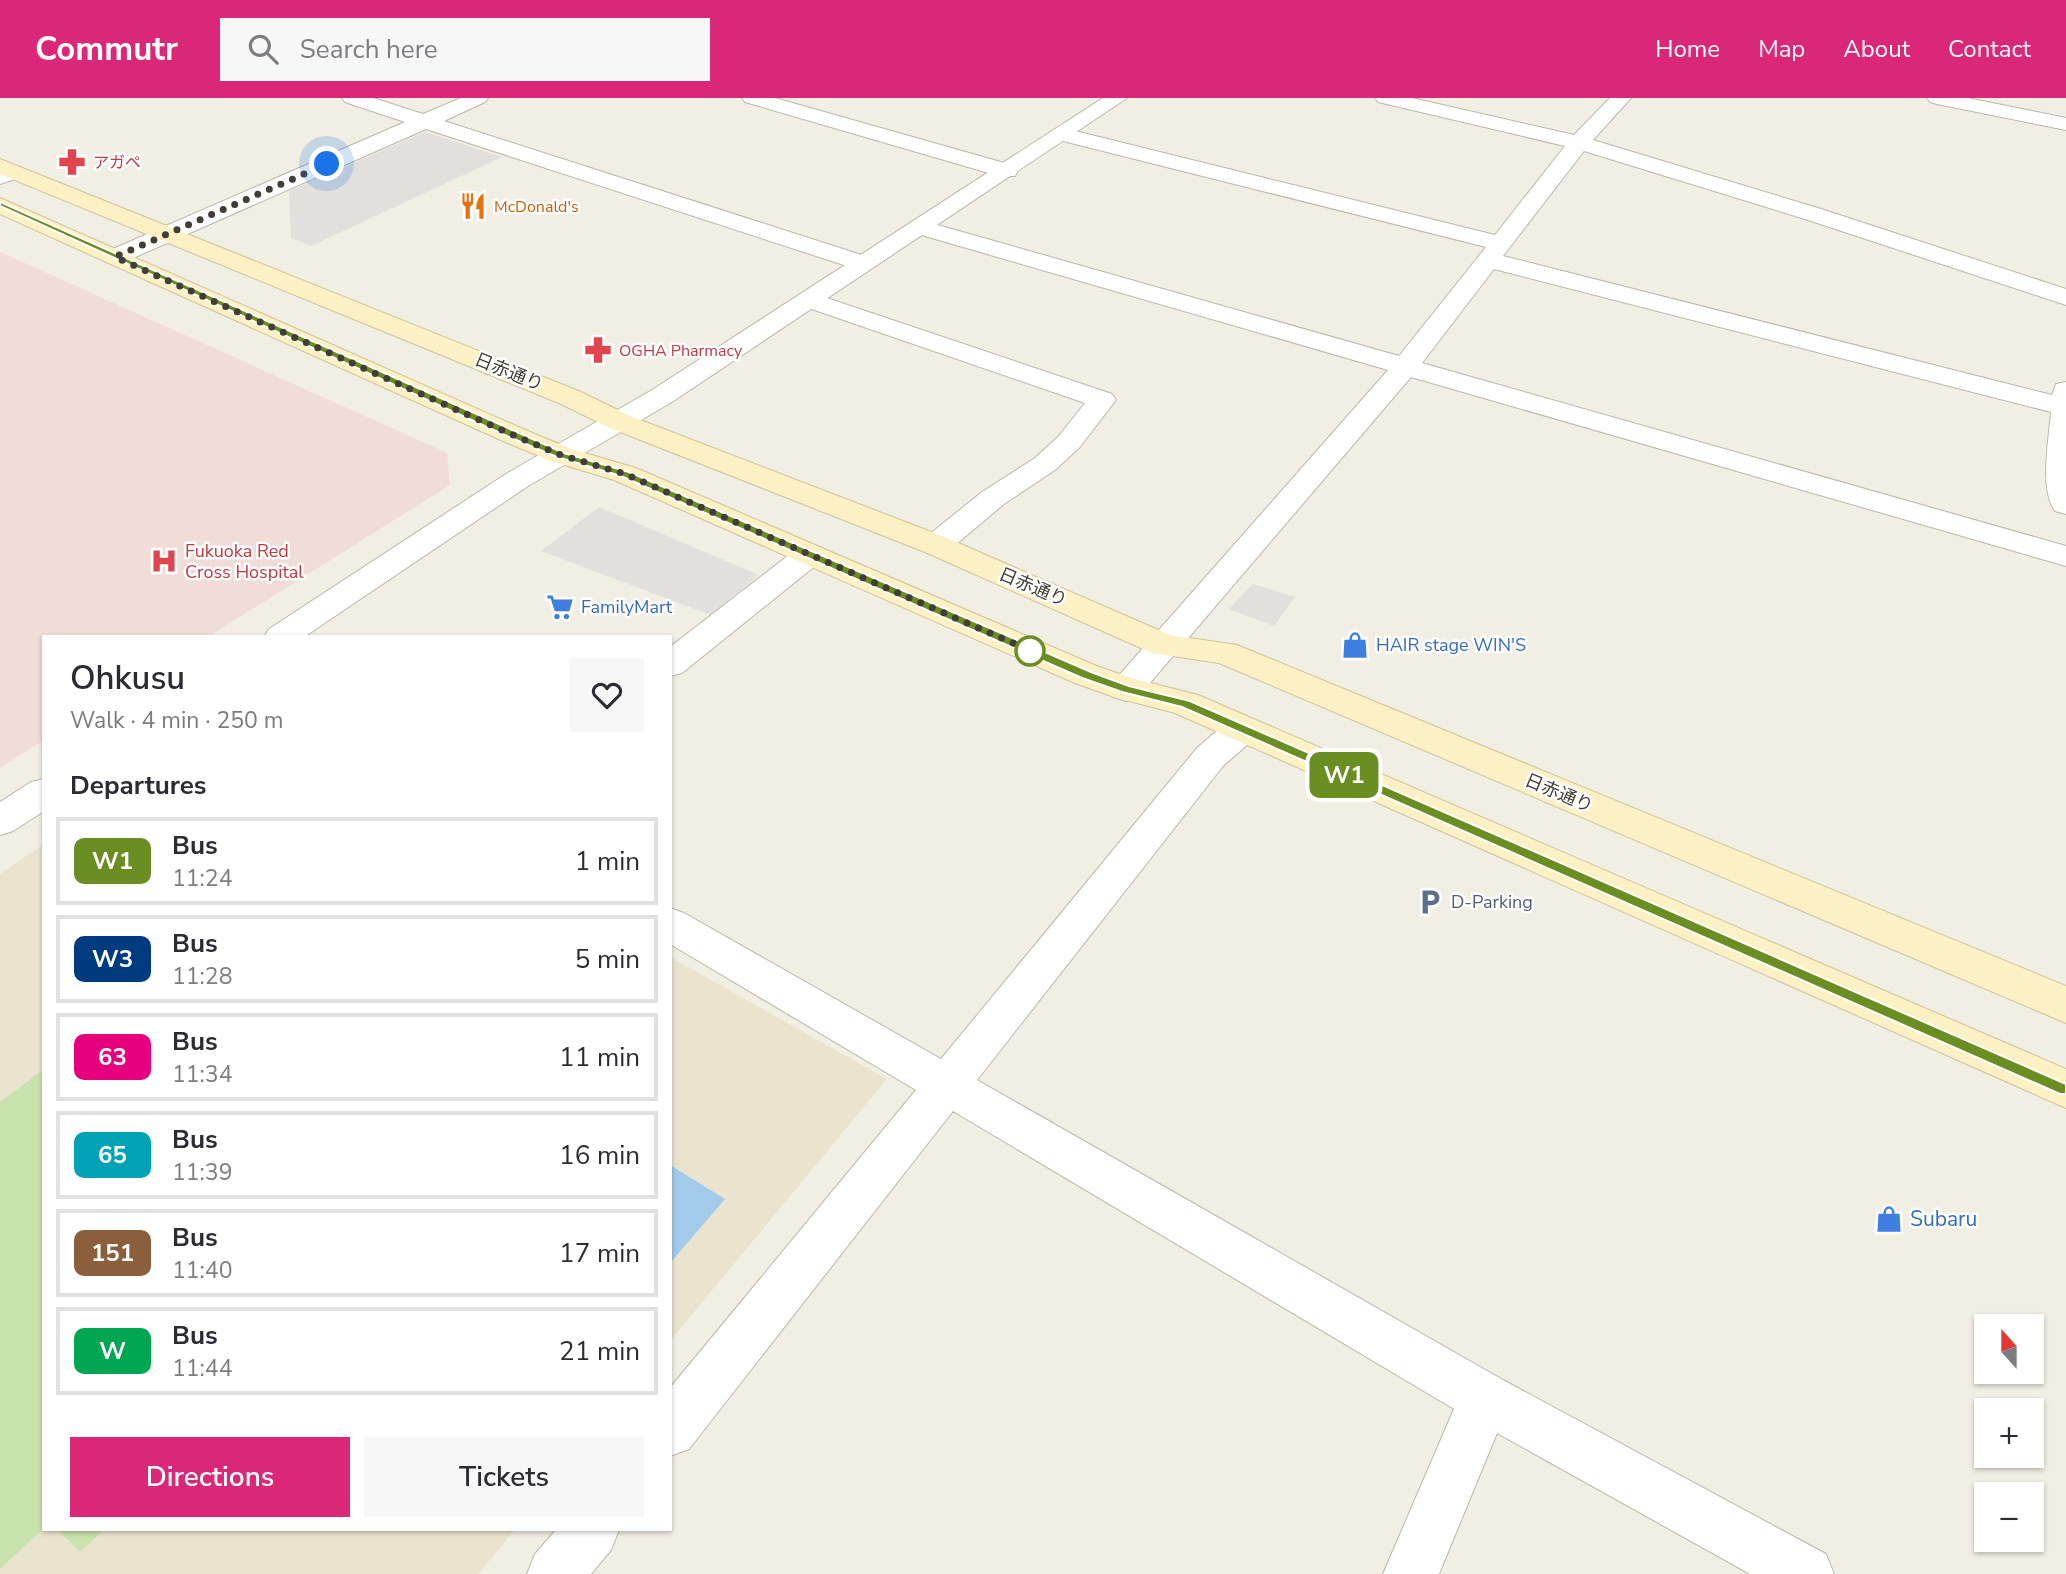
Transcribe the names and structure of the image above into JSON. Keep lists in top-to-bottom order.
{
  "streets": {
    "main road": ["日赤通り"]
  },
  "places": {
    "pharmacy": ["アガペ", "OGHA Pharmacy"],
    "restaurant": ["McDonald's"],
    "hospital": ["Fukuoka Red Cross Hospital"],
    "supermarket": ["FamilyMart"],
    "shop": ["HAIR stage WIN'S", "Subaru"],
    "parking": ["D-Parking"]
  },
  "lines": ["bus line W1"],
  "north": "top",
  "page": {
    "header": "Commutr",
    "search": "Search here",
    "nav": [
      "Home",
      "Map",
      "About",
      "Contact"
    ],
    "on_map": "W1",
    "heading": [
      ["Ohkusu", "Walk · 4 min · 250 m"],
      "Departures"
    ],
    "list": [
      {
        "mark": "W1",
        "name": "Bus",
        "note": "11:24",
        "value": "1 min"
      },
      {
        "mark": "W3",
        "name": "Bus",
        "note": "11:28",
        "value": "5 min"
      },
      {
        "mark": "63",
        "name": "Bus",
        "note": "11:34",
        "value": "11 min"
      },
      {
        "mark": "65",
        "name": "Bus",
        "note": "11:39",
        "value": "16 min"
      },
      {
        "mark": "151",
        "name": "Bus",
        "note": "11:40",
        "value": "17 min"
      },
      {
        "mark": "W",
        "name": "Bus",
        "note": "11:44",
        "value": "21 min"
      }
    ],
    "map_buttons": ["+", "−"],
    "buttons": ["Directions", "Tickets"]
  }
}
